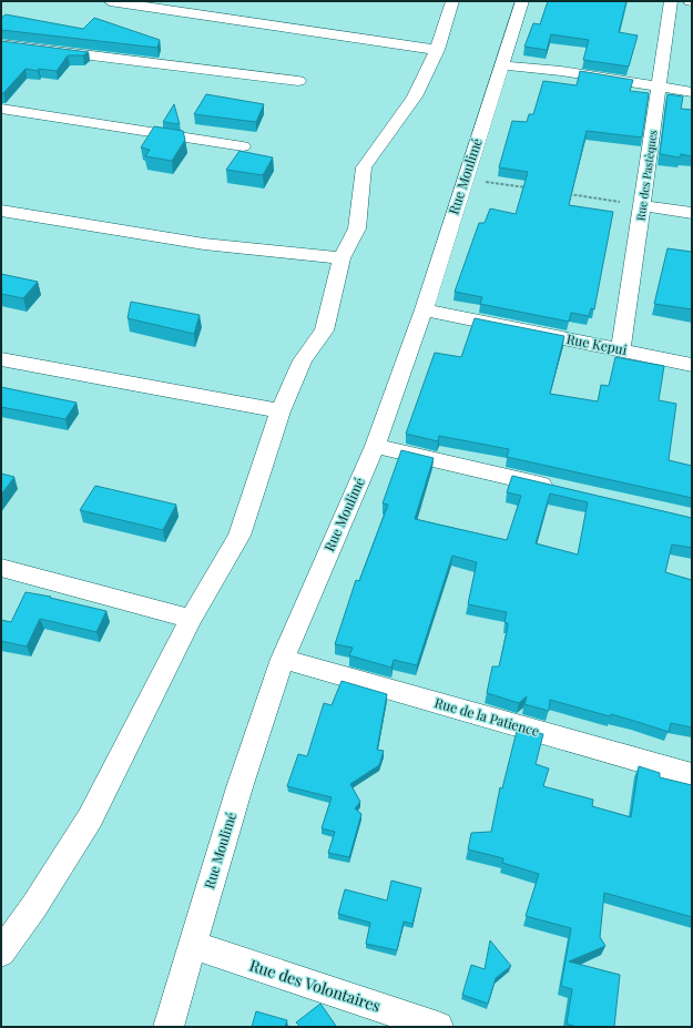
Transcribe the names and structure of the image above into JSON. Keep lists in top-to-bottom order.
{
  "streets": {
    "street": [
      "Rue des Pastèques",
      "Rue Moulimé",
      "Rue Kepui",
      "Rue de la Patience",
      "Rue des Volontaires"
    ]
  },
  "crossings": [
    ["Rue des Pastèques", "Rue Kepui"],
    ["Rue Moulimé", "Rue Kepui"],
    ["Rue Moulimé", "Rue de la Patience"],
    ["Rue Moulimé", "Rue des Volontaires"]
  ]
}
